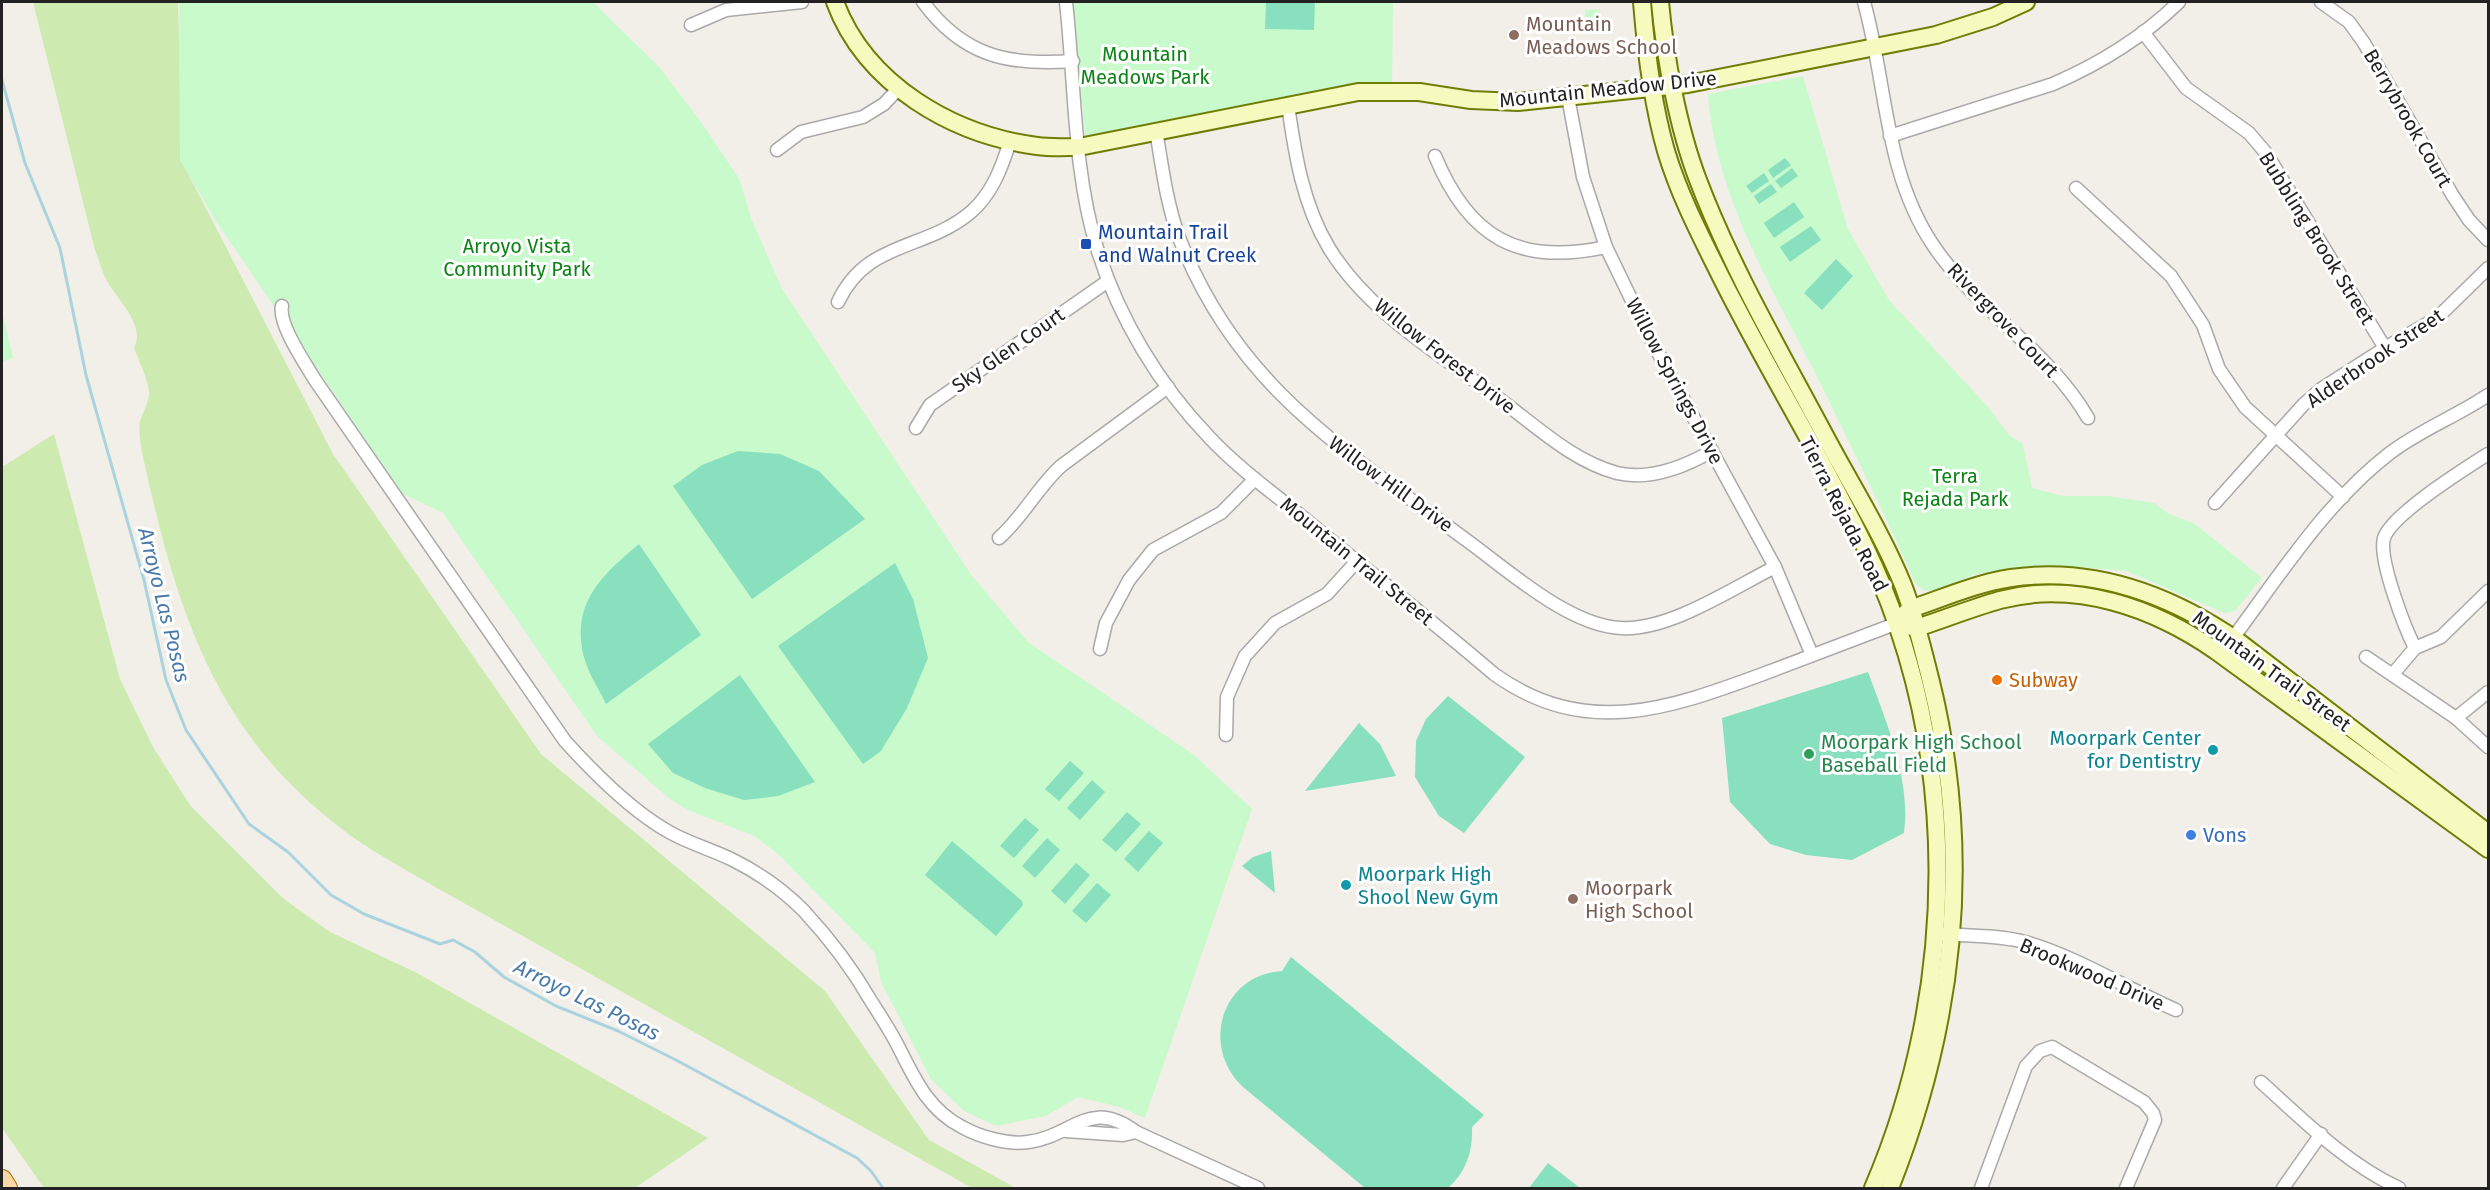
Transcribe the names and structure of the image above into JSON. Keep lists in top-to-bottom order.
{
  "streets": {
    "street": [
      "Mountain Meadow Drive",
      "Berrybrook Court",
      "Bubbling Brook Street",
      "Rivergrove Court",
      "Sky Glen Court",
      "Willow Forest Drive",
      "Alderbrook Street",
      "Willow Springs Drive",
      "Willow Hill Drive",
      "Tierra Rejada Road",
      "Mountain Trail Street",
      "Brookwood Drive"
    ]
  },
  "crossings": [
    ["Mountain Meadow Drive", "Rivergrove Court"],
    ["Mountain Meadow Drive", "Willow Forest Drive"],
    ["Mountain Meadow Drive", "Willow Springs Drive"],
    ["Mountain Meadow Drive", "Willow Hill Drive"],
    ["Mountain Meadow Drive", "Tierra Rejada Road"],
    ["Mountain Meadow Drive", "Mountain Trail Street"],
    ["Bubbling Brook Street", "Alderbrook Street"],
    ["Sky Glen Court", "Mountain Trail Street"],
    ["Willow Forest Drive", "Willow Springs Drive"],
    ["Willow Springs Drive", "Willow Hill Drive"],
    ["Willow Springs Drive", "Mountain Trail Street"],
    ["Tierra Rejada Road", "Mountain Trail Street"],
    ["Tierra Rejada Road", "Brookwood Drive"]
  ],
  "water": ["Arroyo Las Posas"],
  "parks": ["Mountain Meadows Park", "Arroyo Vista Community Park", "Terra Rejada Park"],
  "places": {
    "other": [
      "Mountain Meadows School",
      "Subway",
      "Moorpark Center for Dentistry",
      "Moorpark High School Baseball Field",
      "Vons",
      "Moorpark High Shool New Gym",
      "Moorpark High School"
    ],
    "transit": ["Mountain Trail and Walnut Creek"]
  }
}
